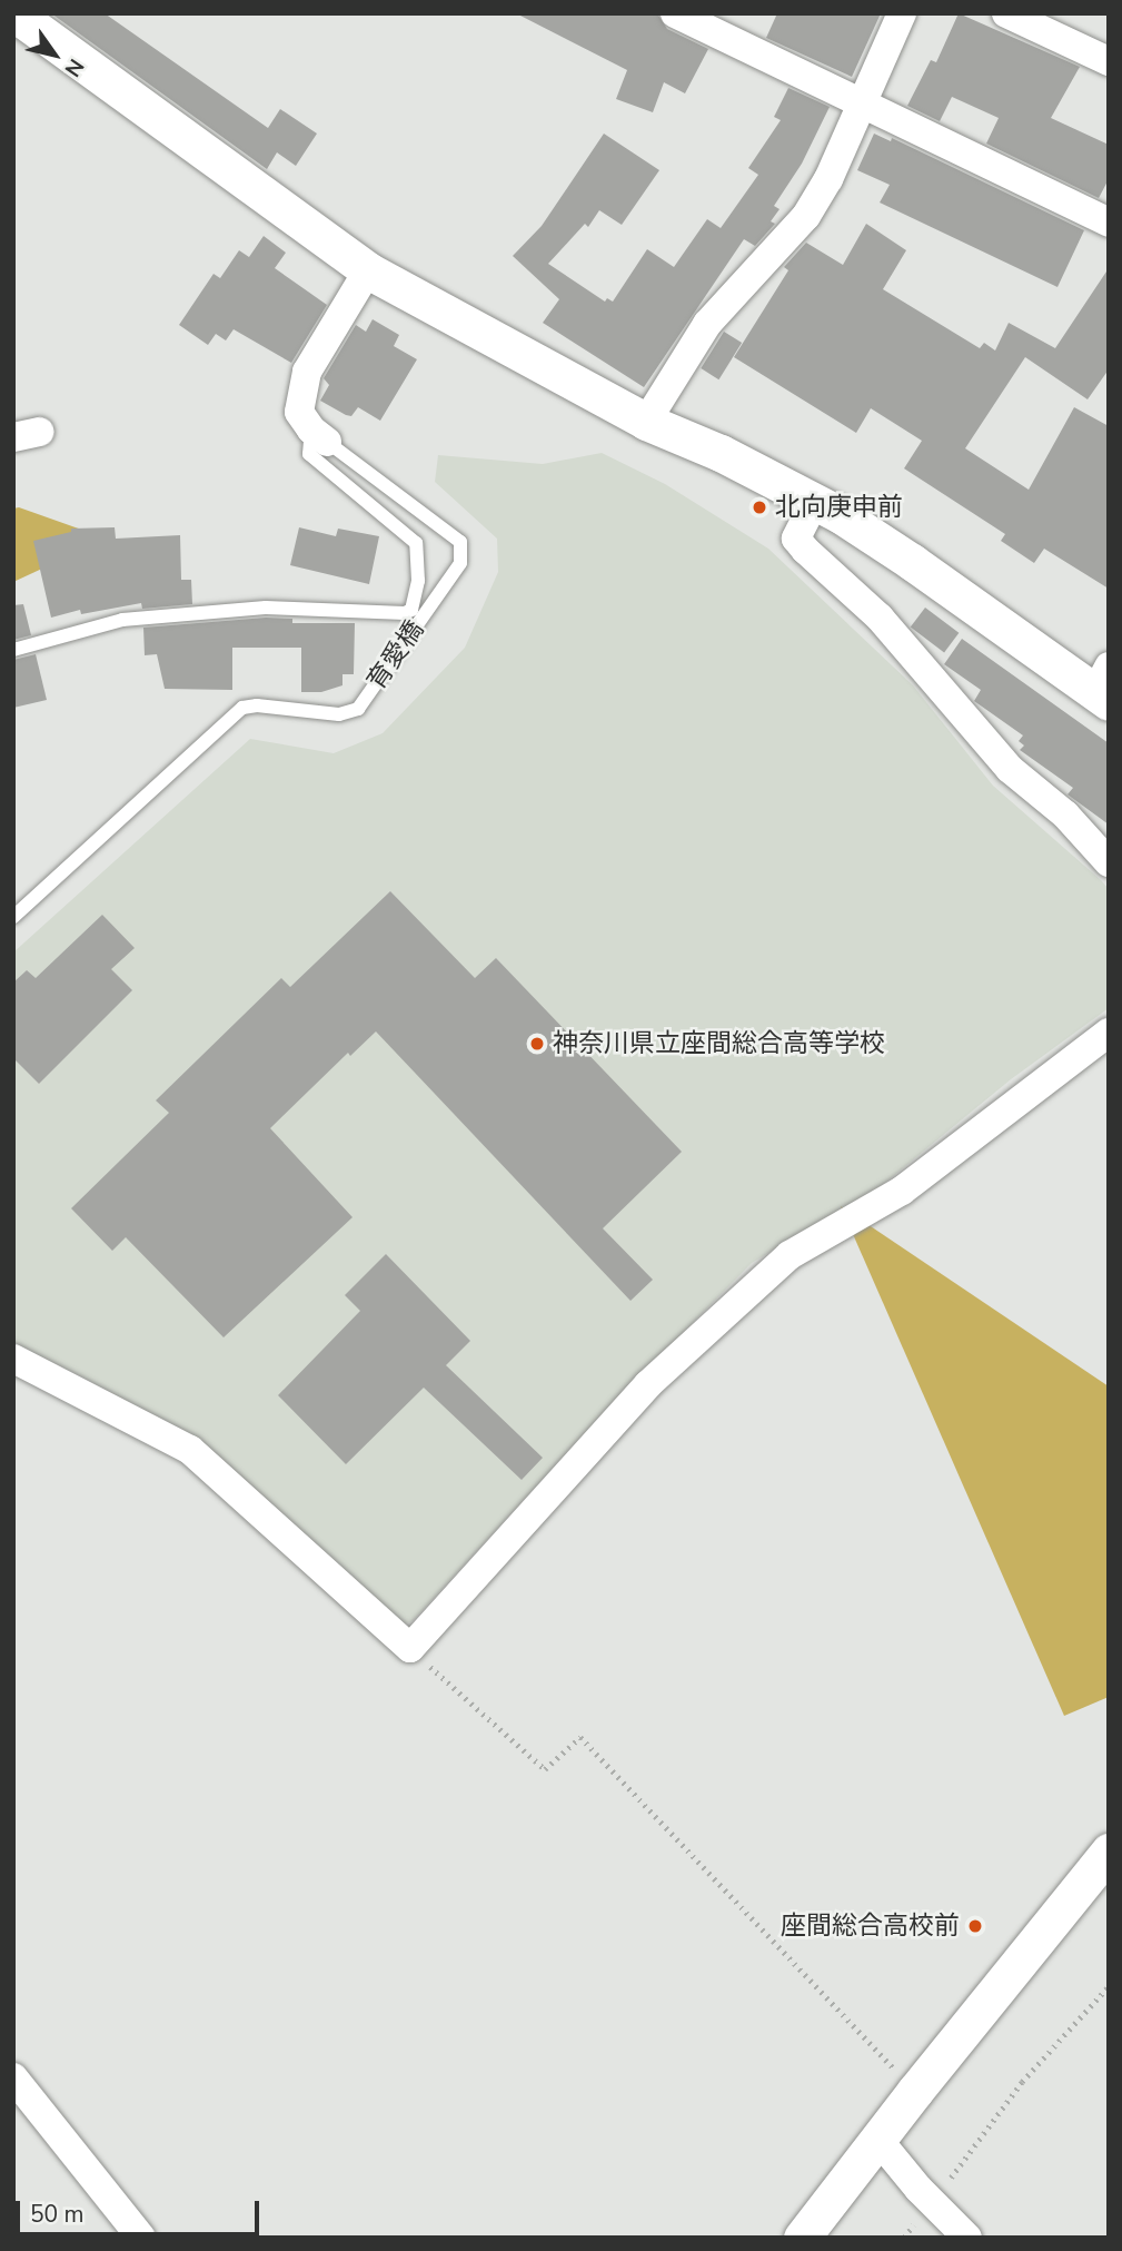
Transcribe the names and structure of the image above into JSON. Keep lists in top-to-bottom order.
{
  "streets": {
    "lane": ["育愛橋"]
  },
  "places": ["北向庚申前", "神奈川県立座間総合高等学校", "座間総合高校前"],
  "scale_bar": "50 m",
  "north": "bottom right"
}
